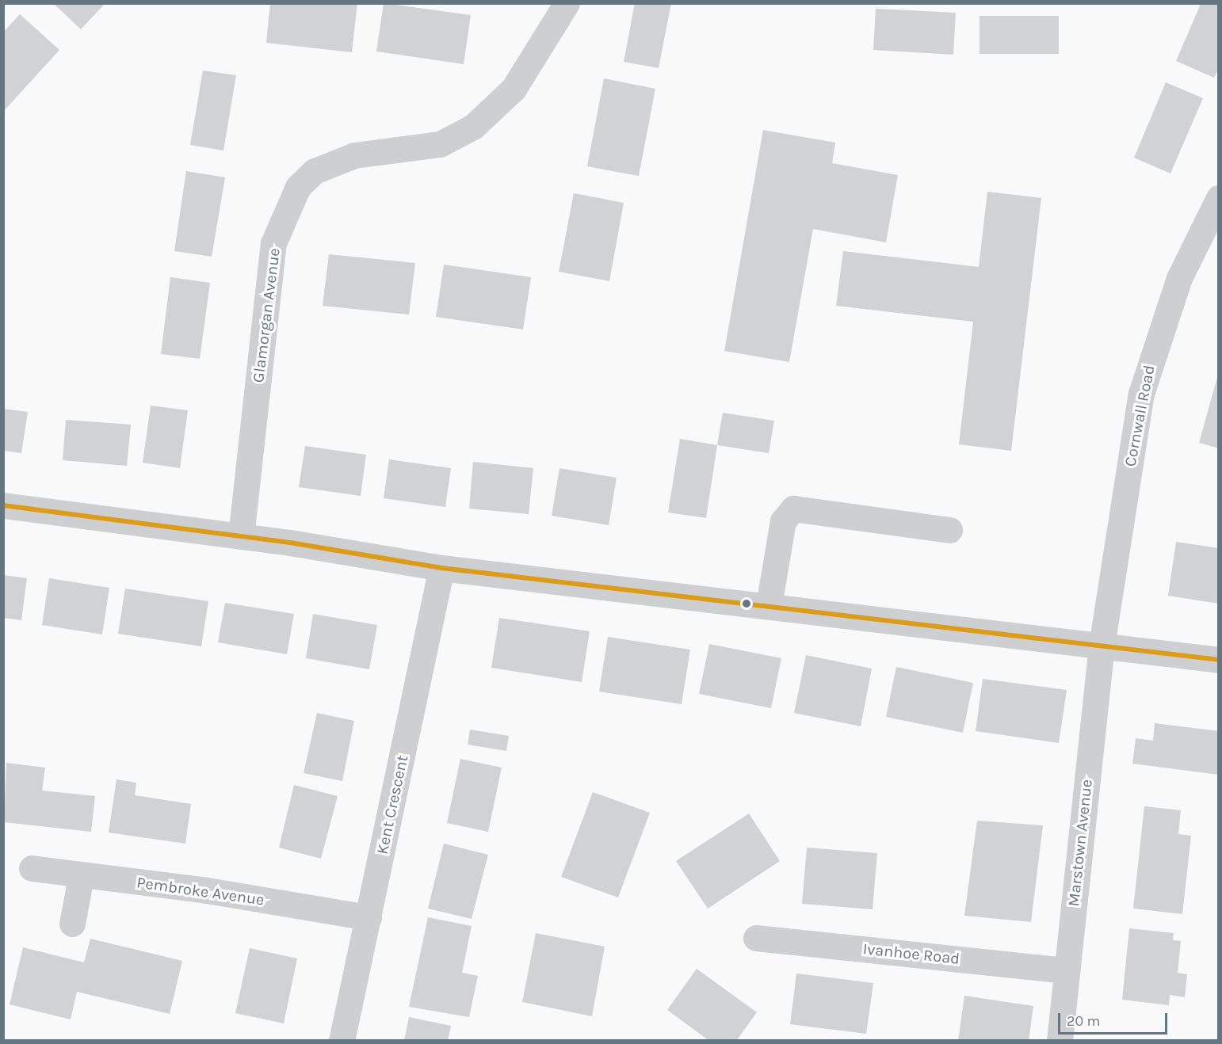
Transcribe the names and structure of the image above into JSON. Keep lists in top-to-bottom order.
{
  "streets": {
    "street": [
      "Glamorgan Avenue",
      "Cornwall Road",
      "Kent Crescent",
      "Marstown Avenue",
      "Pembroke Avenue",
      "Ivanhoe Road"
    ]
  },
  "crossings": [
    ["Cornwall Road", "Marstown Avenue"],
    ["Kent Crescent", "Pembroke Avenue"],
    ["Marstown Avenue", "Ivanhoe Road"]
  ],
  "scale_bar": "20 m"
}
